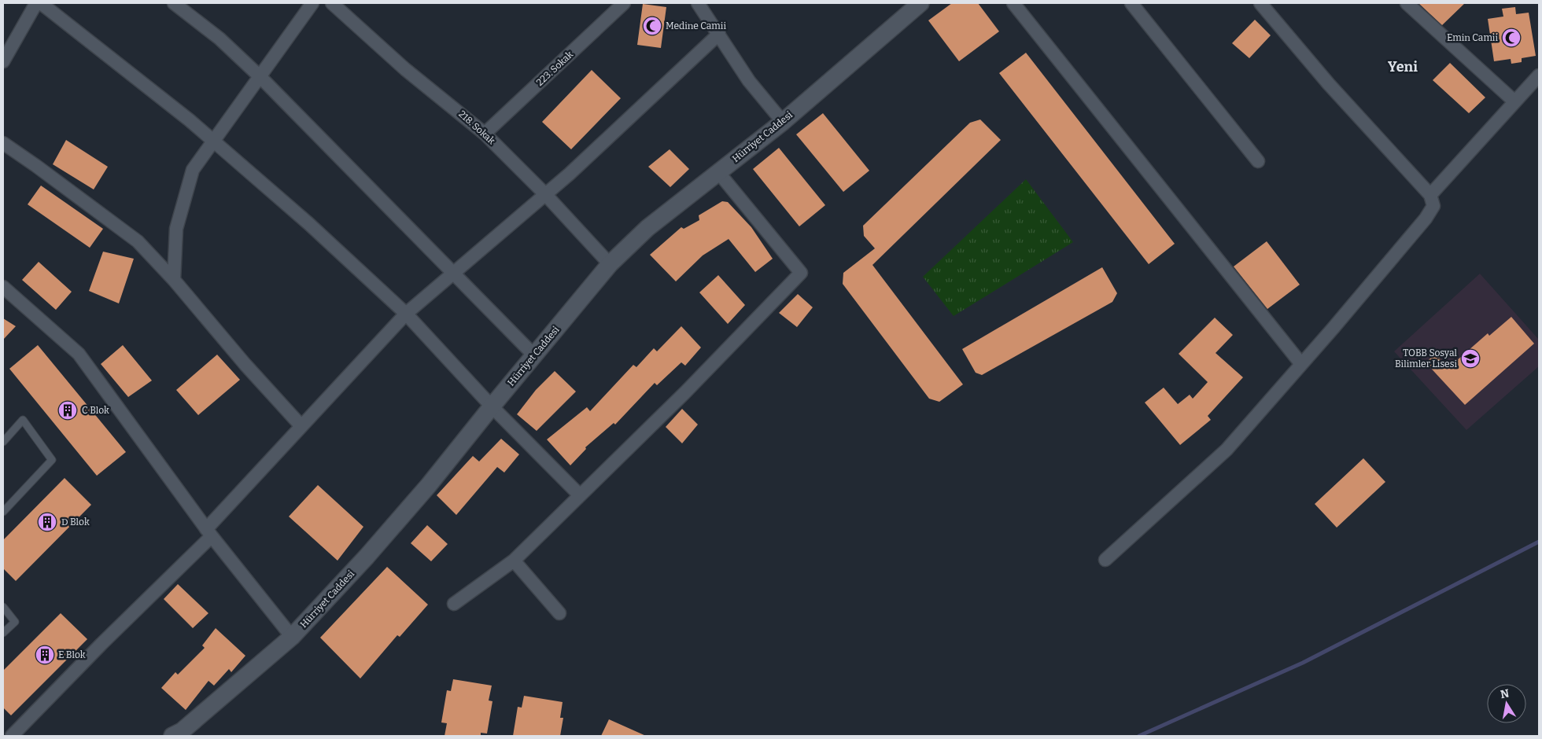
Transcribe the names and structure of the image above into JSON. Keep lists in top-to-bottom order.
{
  "streets": {
    "street": ["223. Sokak", "218. Sokak", "Hürriyet Caddesi"]
  },
  "crossings": [
    ["223. Sokak", "218. Sokak"],
    ["218. Sokak", "Hürriyet Caddesi"]
  ],
  "districts": ["Yeni"],
  "places": {
    "mosque": ["Medine Camii", "Emin Camii"],
    "school or university": ["TOBB Sosyal Bilimler Lisesi"],
    "building": ["C Blok", "D Blok", "E Blok"]
  },
  "north": "top"
}
